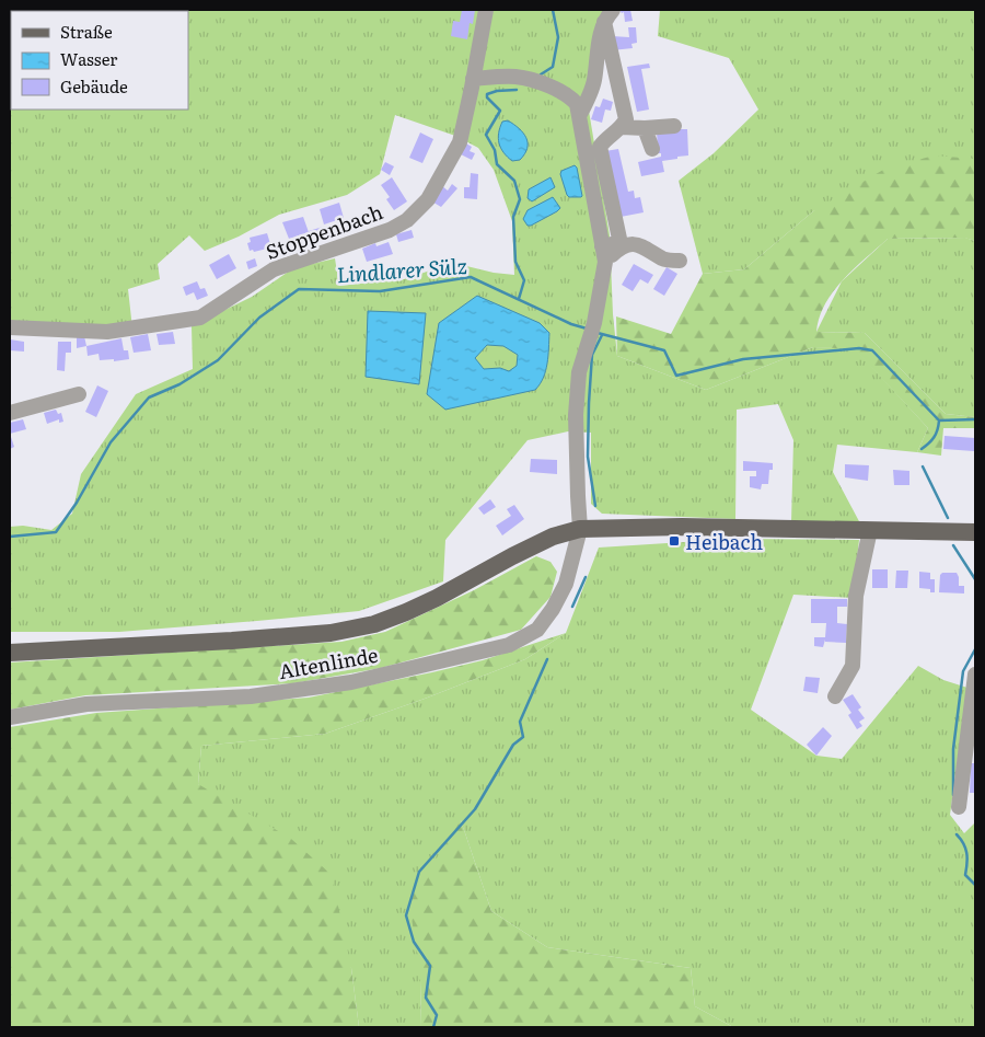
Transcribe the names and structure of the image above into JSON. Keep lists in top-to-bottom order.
{
  "streets": {
    "street": ["Stoppenbach", "Altenlinde"]
  },
  "water": ["Lindlarer Sülz"],
  "places": {
    "transit": ["Heibach"]
  },
  "legend": ["Straße", "Wasser", "Gebäude"]
}
